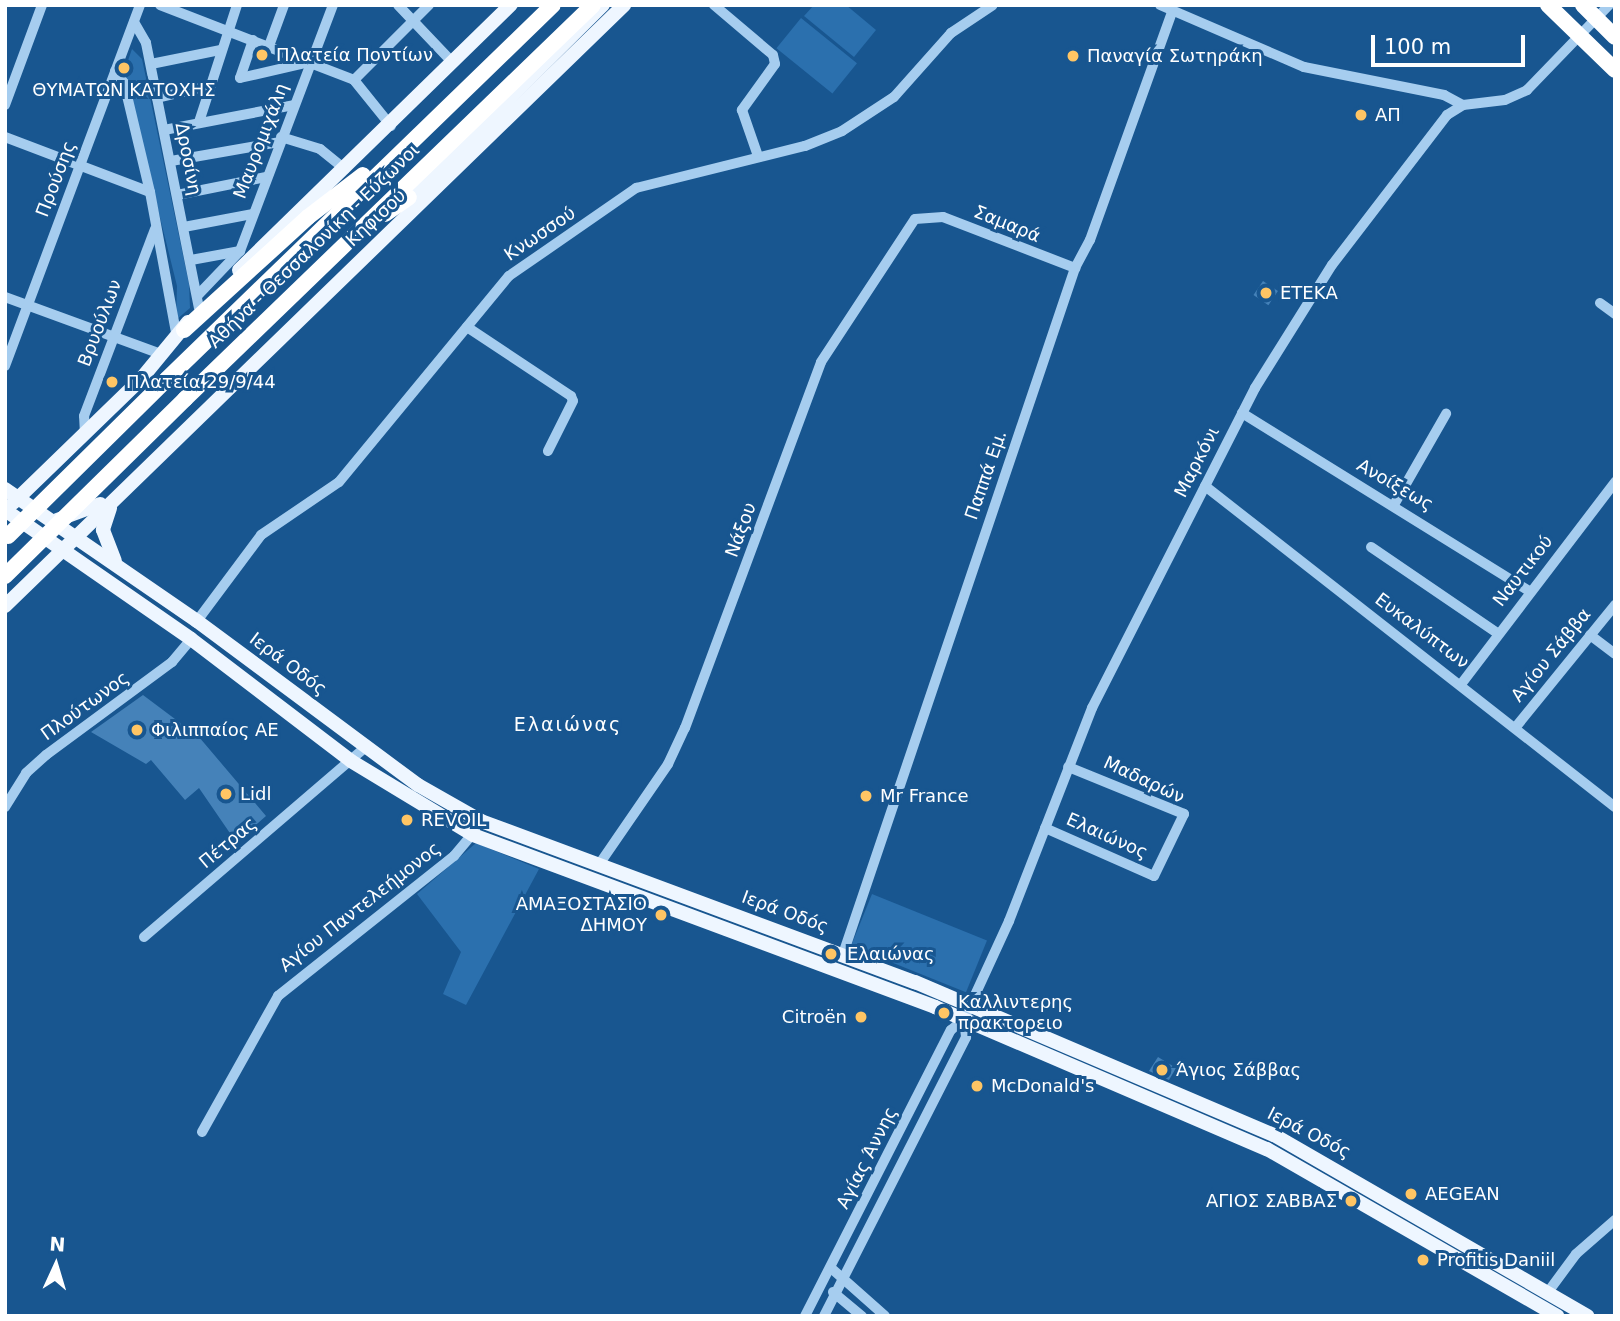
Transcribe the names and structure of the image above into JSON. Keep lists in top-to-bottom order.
{
  "streets": {
    "highway": ["Αθήνα - Θεσσαλονίκη - Εύζωνοι"],
    "main road": ["Κηφισού", "Ιερά Οδός"],
    "street": [
      "Μαυρομιχάλη",
      "Δροσίνη",
      "Προύσης",
      "Σαμαρά",
      "Κνωσσού",
      "Βρυούλων",
      "Μαρκόνι",
      "Παππά Εμ.",
      "Ανοίξεως",
      "Νάξου",
      "Ναυτικού",
      "Ευκαλύπτων",
      "Αγίου Σάββα",
      "Πλούτωνος",
      "Μαδαρών",
      "Ελαιώνος",
      "Πέτρας",
      "Αγίου Παντελεήμονος",
      "Αγίας Άννης"
    ]
  },
  "crossings": [
    ["Μαυρομιχάλη", "Δροσίνη"],
    ["Δροσίνη", "Προύσης"],
    ["Κηφισού", "Ιερά Οδός"],
    ["Σαμαρά", "Παππά Εμ."],
    ["Σαμαρά", "Νάξου"],
    ["Κνωσσού", "Ιερά Οδός"],
    ["Μαρκόνι", "Ανοίξεως"],
    ["Μαρκόνι", "Ευκαλύπτων"],
    ["Μαρκόνι", "Ιερά Οδός"],
    ["Μαρκόνι", "Μαδαρών"],
    ["Μαρκόνι", "Ελαιώνος"],
    ["Μαρκόνι", "Αγίας Άννης"],
    ["Παππά Εμ.", "Ιερά Οδός"],
    ["Ανοίξεως", "Ναυτικού"],
    ["Νάξου", "Ιερά Οδός"],
    ["Ναυτικού", "Ευκαλύπτων"],
    ["Ευκαλύπτων", "Αγίου Σάββα"],
    ["Ιερά Οδός", "Πλούτωνος"],
    ["Ιερά Οδός", "Πέτρας"],
    ["Ιερά Οδός", "Αγίου Παντελεήμονος"],
    ["Ιερά Οδός", "Αγίας Άννης"],
    ["Μαδαρών", "Ελαιώνος"]
  ],
  "districts": ["Ελαιώνας"],
  "places": [
    "Πλατεία Ποντίων",
    "Παναγία Σωτηράκη",
    "ΘΥΜΑΤΩΝ ΚΑΤΟΧΗΣ",
    "ΑΠ",
    "ΕΤΕΚΑ",
    "Πλατεία 29/9/44",
    "Φιλιππαίος ΑΕ",
    "Lidl",
    "Mr France",
    "REVOIL",
    "ΑΜΑΞΟΣΤΑΣΙΟ ΔΗΜΟΥ",
    "Ελαιώνας",
    "Καλλιντερης πρακτορειο",
    "Citroën",
    "Άγιος Σάββας",
    "McDonald's",
    "AEGEAN",
    "ΑΓΙΟΣ ΣΑΒΒΑΣ",
    "Profitis Daniil"
  ],
  "scale_bar": "100 m",
  "north": "top"
}
